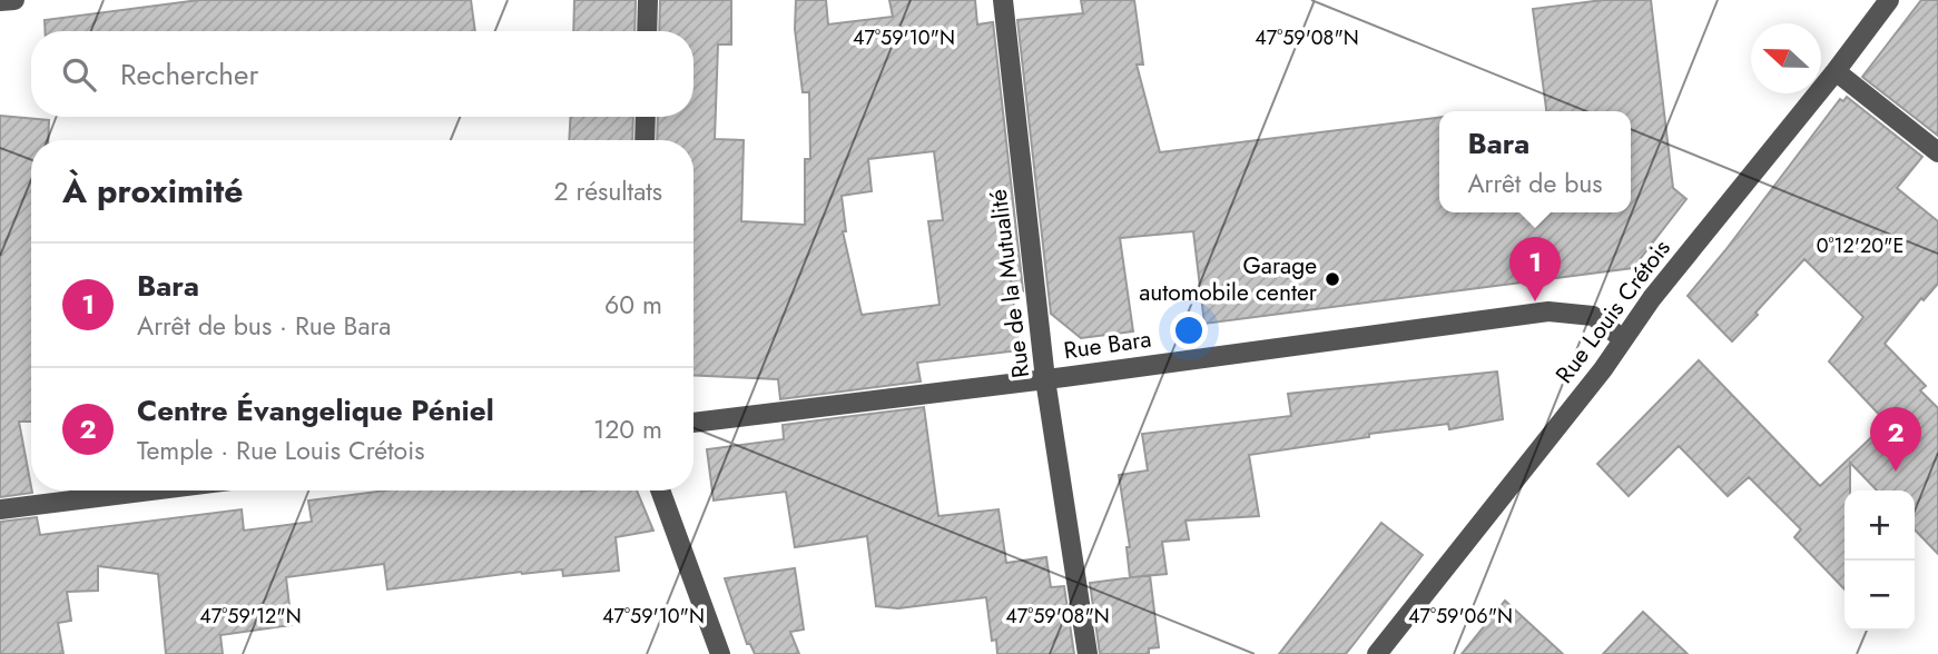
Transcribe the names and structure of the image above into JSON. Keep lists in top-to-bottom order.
{
  "streets": {
    "street": ["Rue de la Mutualité", "Rue Louis Crétois", "Rue Bara"]
  },
  "crossings": [
    ["Rue de la Mutualité", "Rue Bara"],
    ["Rue Louis Crétois", "Rue Bara"]
  ],
  "places": ["Garage automobile center"],
  "north": "left",
  "page": {
    "search": "Rechercher",
    "popup": ["Bara", "Arrêt de bus"],
    "heading": ["À proximité", "2 résultats"],
    "pins": ["1", "2"],
    "list": [
      {
        "mark": "1",
        "name": "Bara",
        "note": "Arrêt de bus · Rue Bara",
        "value": "60 m"
      },
      {
        "mark": "2",
        "name": "Centre Évangelique Péniel",
        "note": "Temple · Rue Louis Crétois",
        "value": "120 m"
      }
    ],
    "map_buttons": ["+", "−"]
  },
  "coordinates": [
    "47°59'10\"N",
    "47°59'08\"N",
    "0°12'20\"E",
    "47°59'12\"N",
    "47°59'06\"N"
  ]
}
